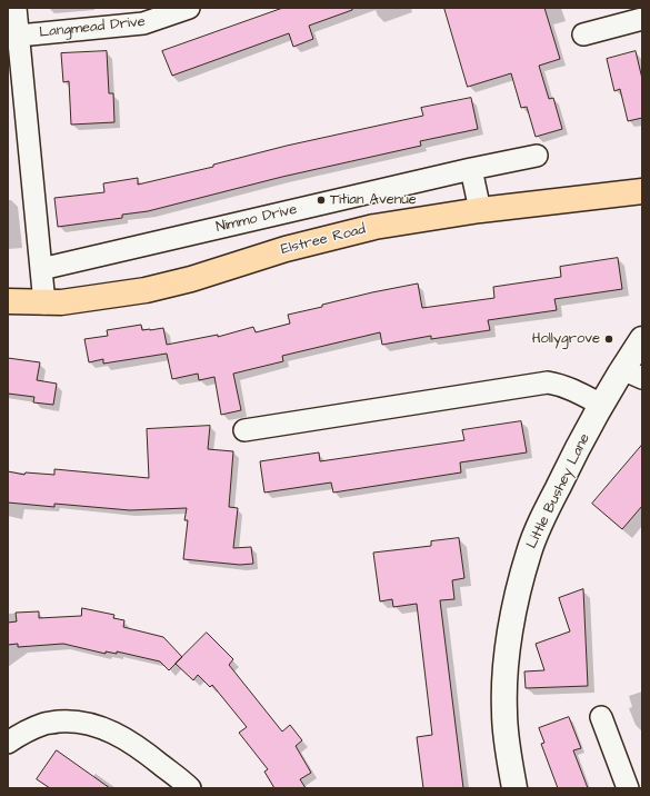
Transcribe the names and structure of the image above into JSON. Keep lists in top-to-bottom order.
{
  "streets": {
    "main road": ["Elstree Road"],
    "street": ["Langmead Drive", "Nimmo Drive", "Little Bushey Lane"]
  },
  "places": ["Titian Avenue", "Hollygrove"]
}
